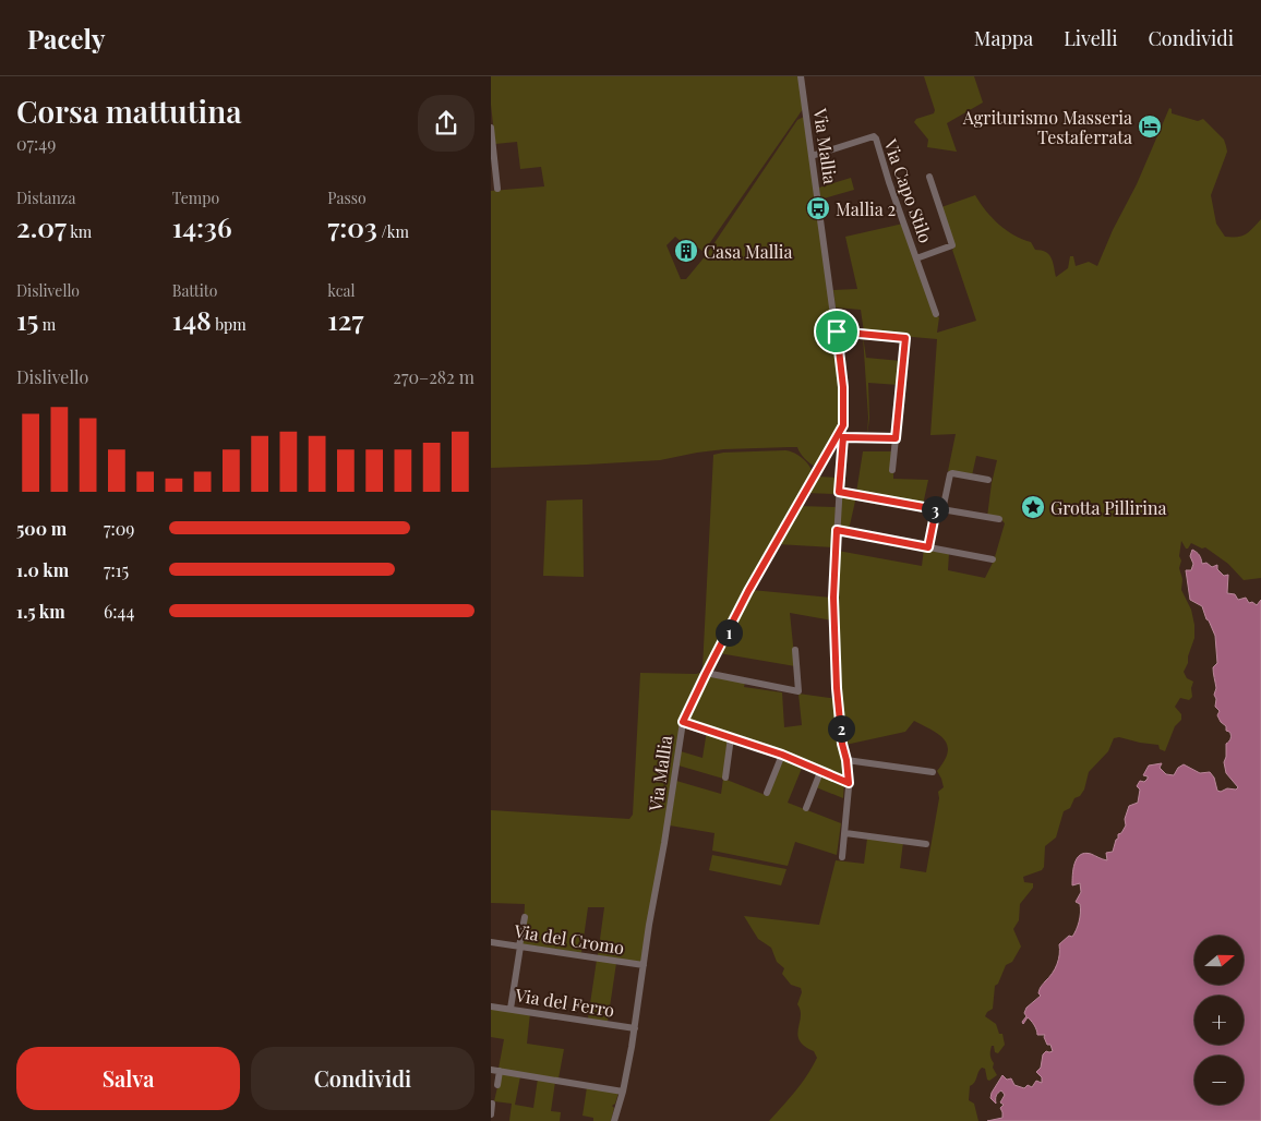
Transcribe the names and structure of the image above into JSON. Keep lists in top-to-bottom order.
{
  "streets": {
    "street": [
      "Via Mallia",
      "Via Capo Stilo",
      "Via del Cromo",
      "Via del Ferro"
    ]
  },
  "crossings": [
    ["Via Mallia", "Via Capo Stilo"],
    ["Via Mallia", "Via del Cromo"],
    ["Via Mallia", "Via del Ferro"]
  ],
  "places": {
    "hotel": ["Agriturismo Masseria Testaferrata"],
    "bus stop": ["Mallia 2"],
    "building": ["Casa Mallia"],
    "place": ["Grotta Pillirina"]
  },
  "north": "right",
  "page": {
    "header": "Pacely",
    "nav": ["Mappa", "Livelli", "Condividi"],
    "heading": ["Corsa mattutina", "07:49"],
    "stats": [
      ["Distanza", "2.07 km"],
      ["Tempo", "14:36"],
      ["Passo", "7:03 /km"],
      ["Dislivello", "15 m"],
      ["Battito", "148 bpm"],
      ["kcal", "127"]
    ],
    "chart": ["Dislivello", "270–282 m"],
    "pins": ["3", "1", "2"],
    "list": [
      {
        "name": "500 m",
        "note": "7:09"
      },
      {
        "name": "1.0 km",
        "note": "7:15"
      },
      {
        "name": "1.5 km",
        "note": "6:44"
      }
    ],
    "map_buttons": ["+", "−"],
    "buttons": ["Salva", "Condividi"]
  }
}
